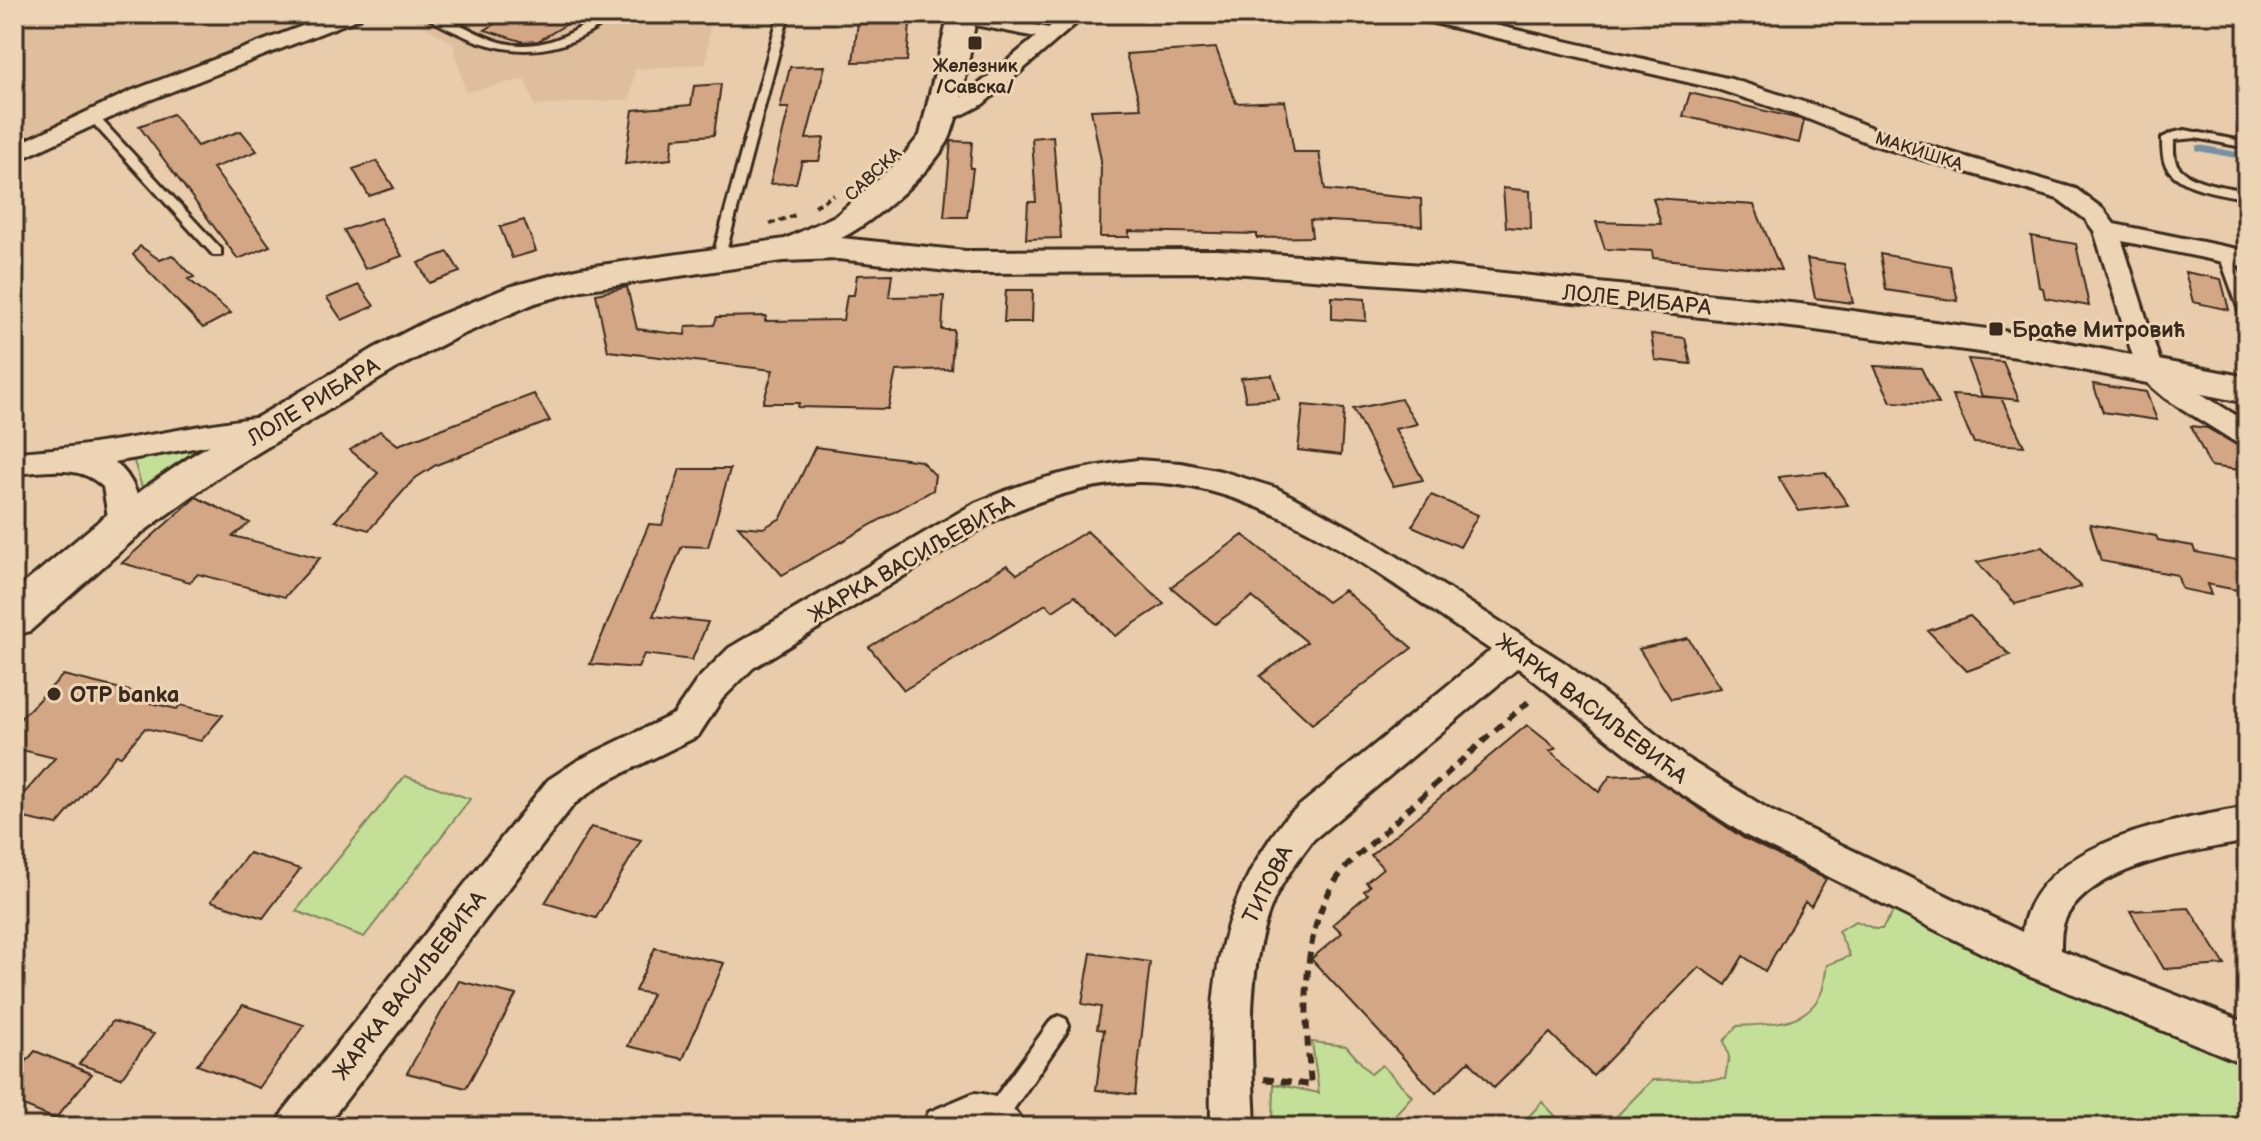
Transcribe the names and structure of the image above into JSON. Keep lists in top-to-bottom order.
{
  "streets": {
    "main road": ["САВСКА", "ЛОЛЕ РИБАРА"],
    "street": ["МАКИШКА", "ЖАРКА ВАСИЉЕВИЋА", "ТИТОВА"]
  },
  "crossings": [
    ["МАКИШКА", "ЛОЛЕ РИБАРА"],
    ["САВСКА", "ЛОЛЕ РИБАРА"],
    ["ЖАРКА ВАСИЉЕВИЋА", "ТИТОВА"]
  ],
  "places": {
    "transit": ["Железник /Савска/", "Браће Митровић"],
    "other": ["OTP banka"]
  }
}
